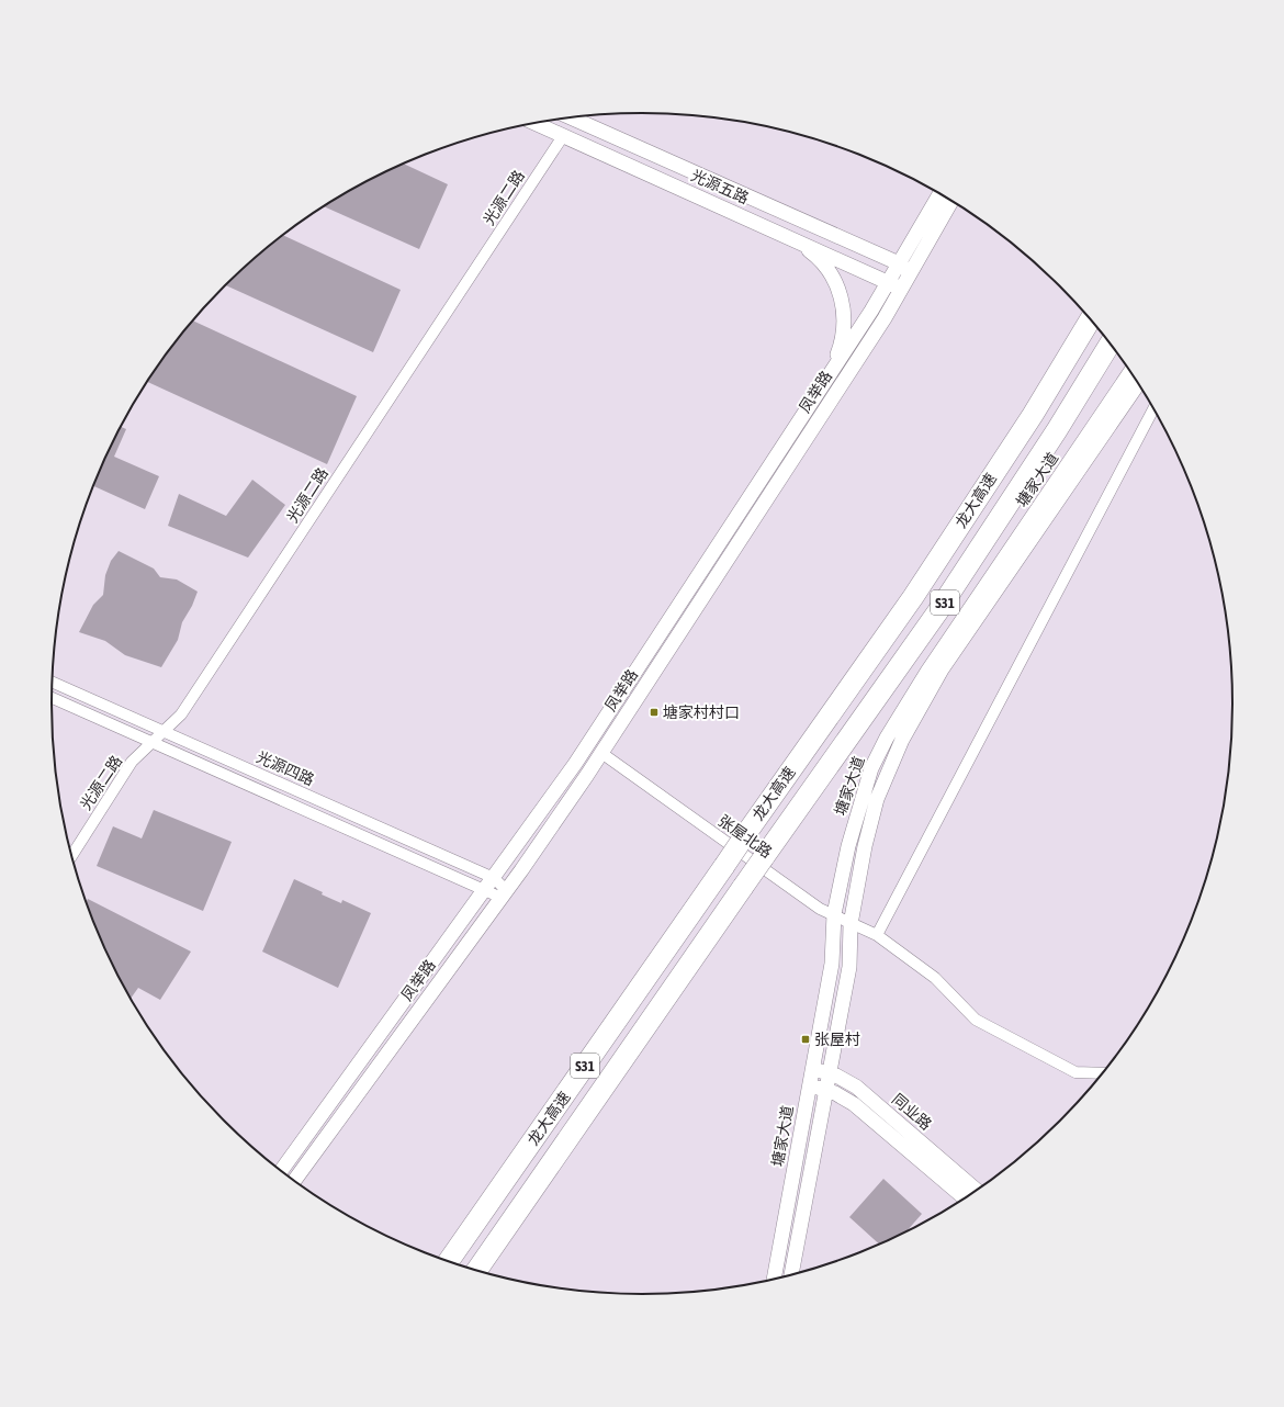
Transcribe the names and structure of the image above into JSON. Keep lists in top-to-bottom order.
{
  "streets": {
    "highway": ["龙大高速", "S31"],
    "street": [
      "光源五路",
      "光源二路",
      "凤举路",
      "塘家大道",
      "光源四路",
      "张屋北路",
      "同业路"
    ]
  },
  "crossings": [
    ["光源五路", "光源二路"],
    ["光源五路", "凤举路"],
    ["光源二路", "光源四路"],
    ["凤举路", "光源四路"],
    ["凤举路", "张屋北路"],
    ["塘家大道", "张屋北路"],
    ["塘家大道", "同业路"]
  ],
  "places": {
    "transit": ["塘家村村口", "张屋村"]
  }
}
